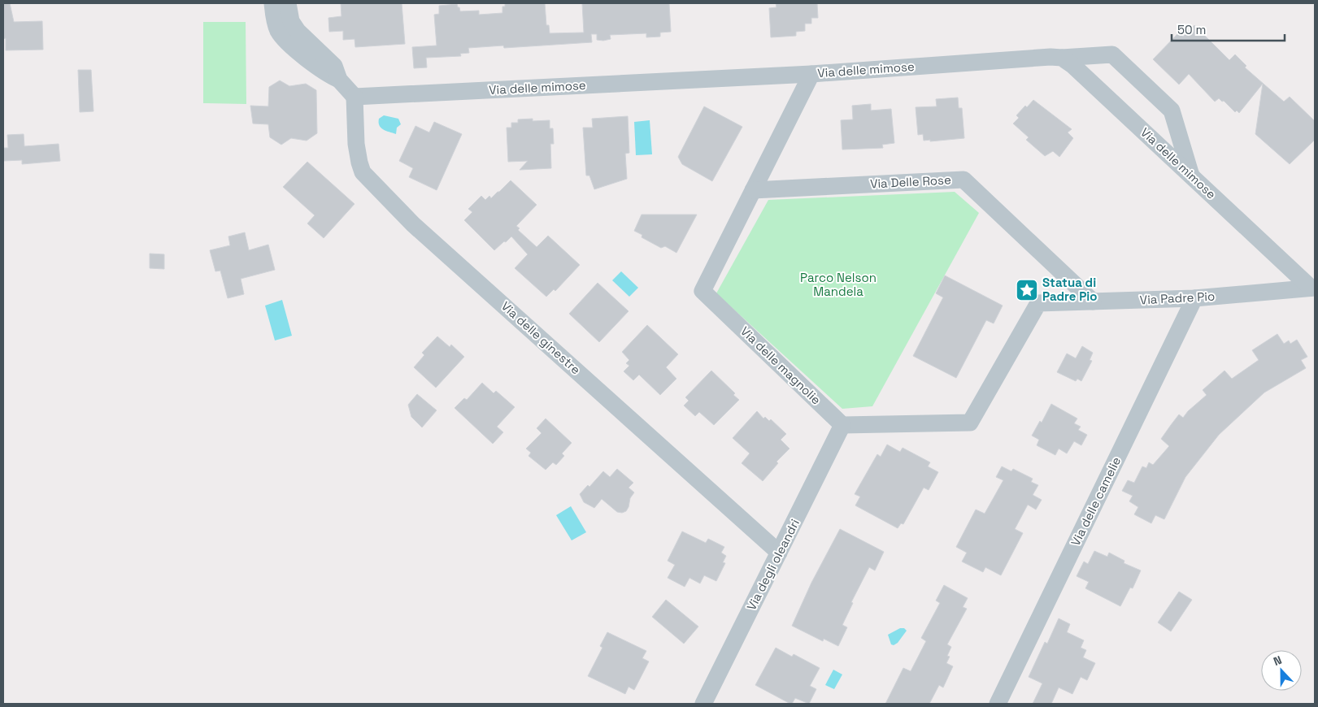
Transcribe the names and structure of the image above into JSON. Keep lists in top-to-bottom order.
{
  "streets": {
    "street": [
      "Via delle mimose",
      "Via Delle Rose",
      "Via Padre Pio",
      "Via delle ginestre",
      "Via delle magnolie",
      "Via delle camelie",
      "Via degli oleandri"
    ]
  },
  "crossings": [
    ["Via delle mimose", "Via Padre Pio"],
    ["Via delle mimose", "Via delle ginestre"],
    ["Via delle mimose", "Via delle magnolie"],
    ["Via Delle Rose", "Via Padre Pio"],
    ["Via Delle Rose", "Via delle magnolie"],
    ["Via Padre Pio", "Via delle magnolie"],
    ["Via Padre Pio", "Via delle camelie"],
    ["Via Padre Pio", "Via degli oleandri"],
    ["Via delle ginestre", "Via degli oleandri"],
    ["Via delle magnolie", "Via degli oleandri"]
  ],
  "parks": ["Parco Nelson Mandela"],
  "places": {
    "place": ["Statua di Padre Pio"]
  },
  "scale_bar": "50 m",
  "north": "top"
}
